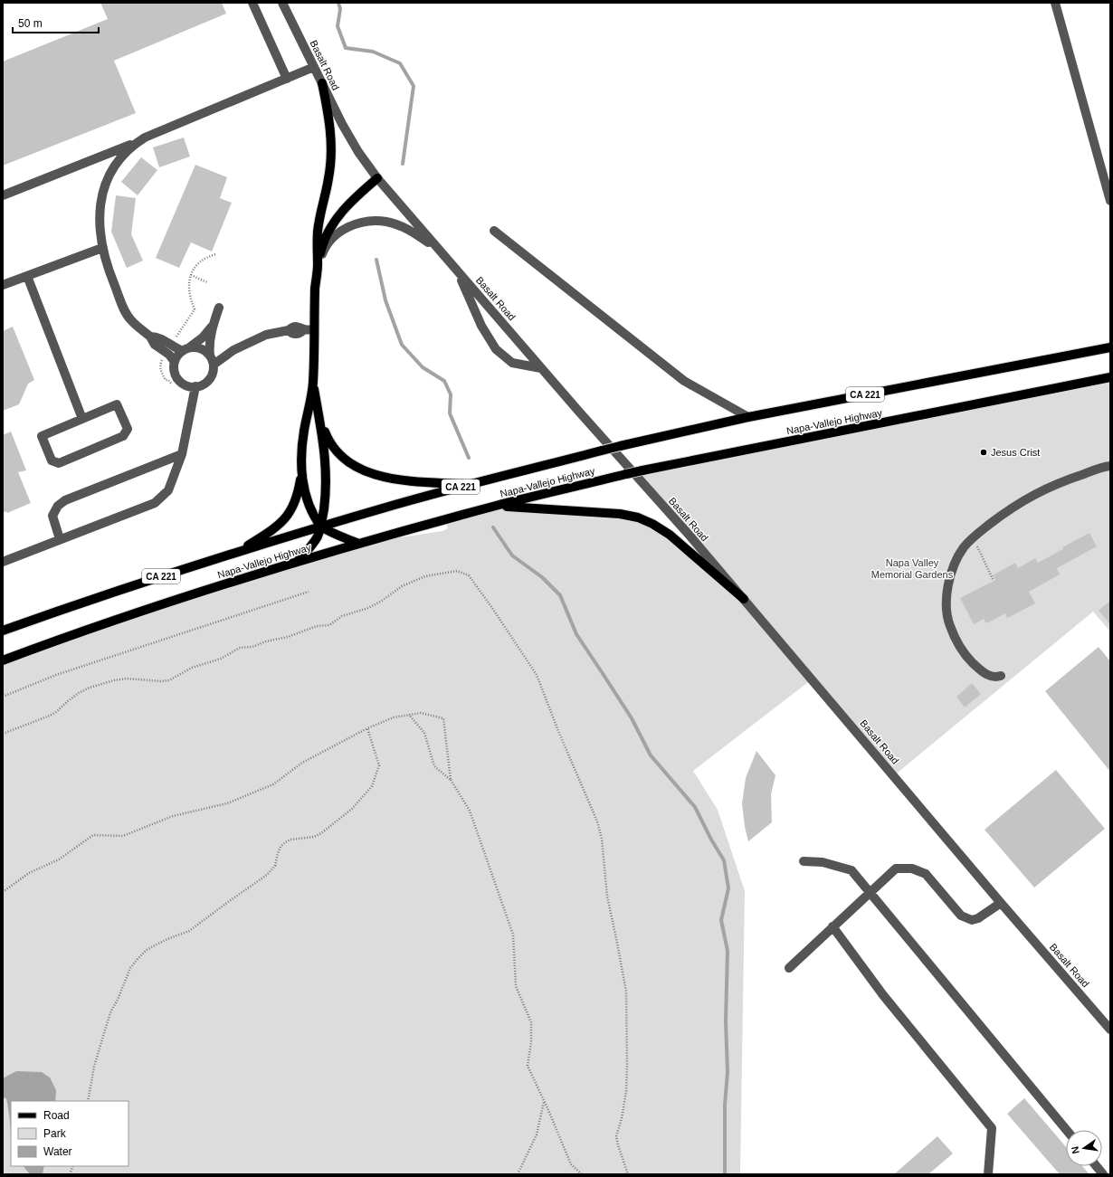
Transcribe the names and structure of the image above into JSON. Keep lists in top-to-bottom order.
{
  "streets": {
    "main road": ["CA 221", "Napa-Vallejo Highway"],
    "street": ["Basalt Road"]
  },
  "parks": ["Napa Valley Memorial Gardens"],
  "places": ["Jesus Crist"],
  "legend": ["Road", "Park", "Water"],
  "scale_bar": "50 m",
  "north": "left"
}
